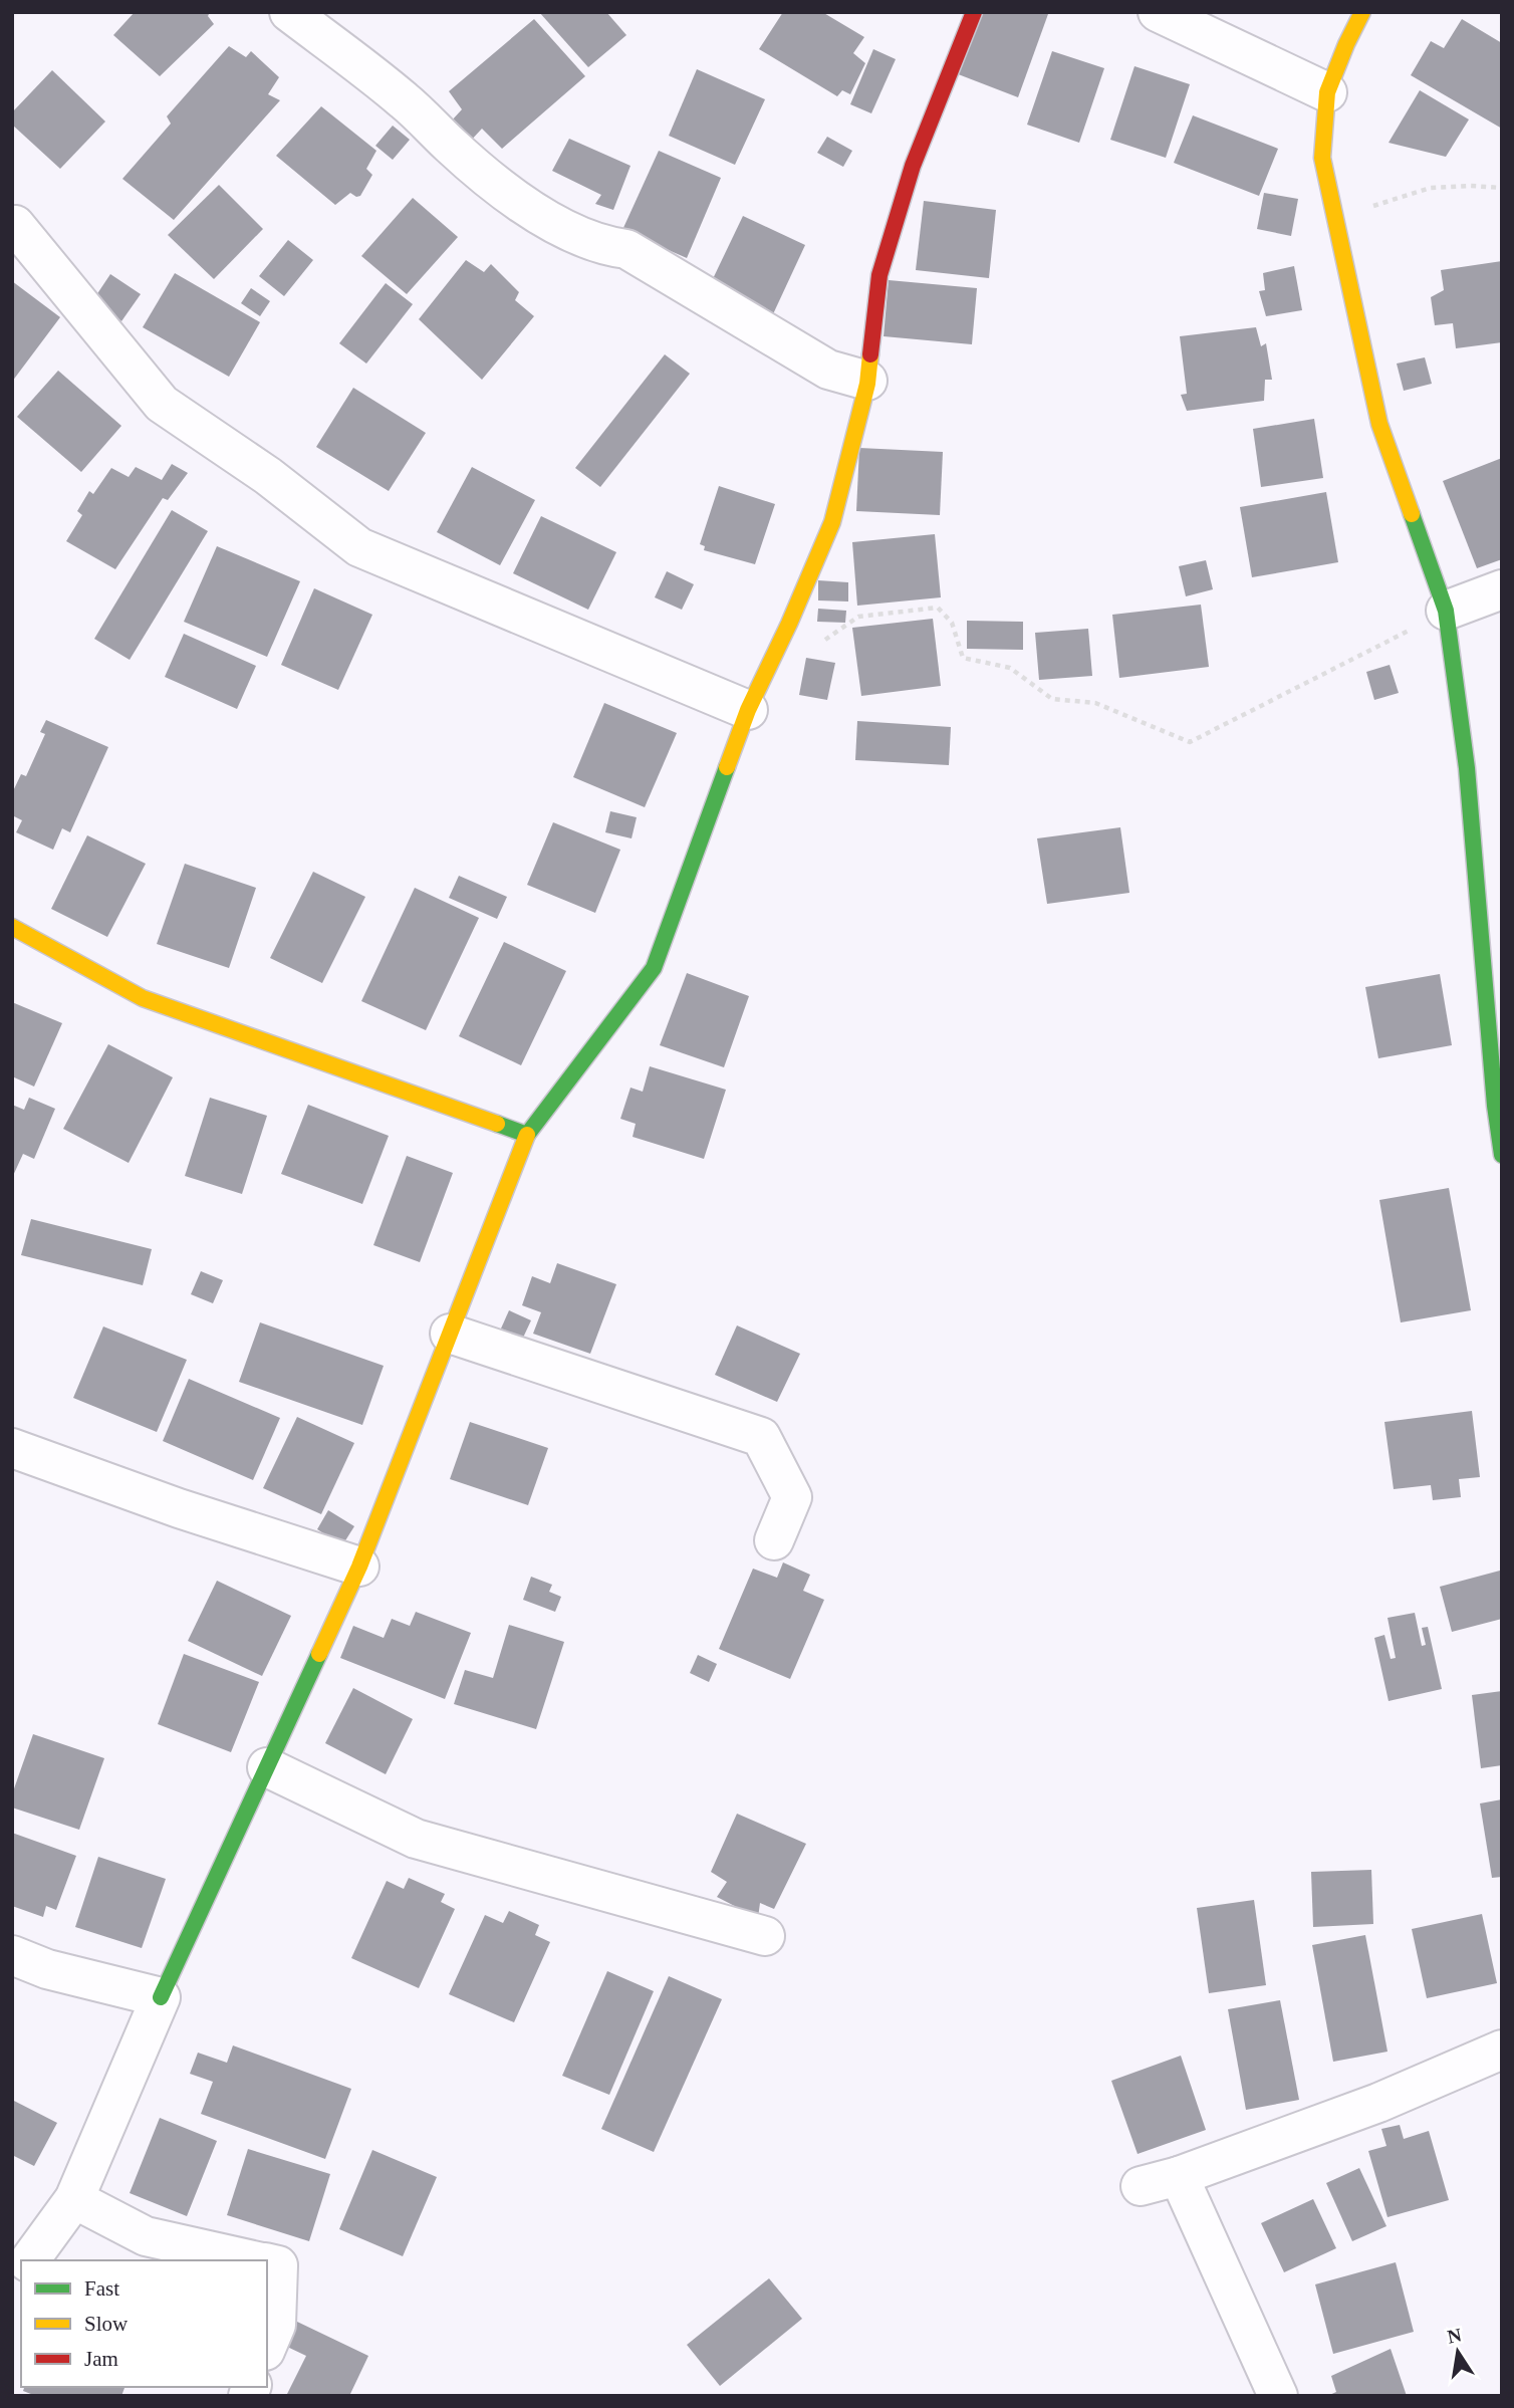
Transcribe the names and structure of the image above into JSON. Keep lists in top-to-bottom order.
{
  "legend": ["Fast", "Slow", "Jam"],
  "north": "top"
}
